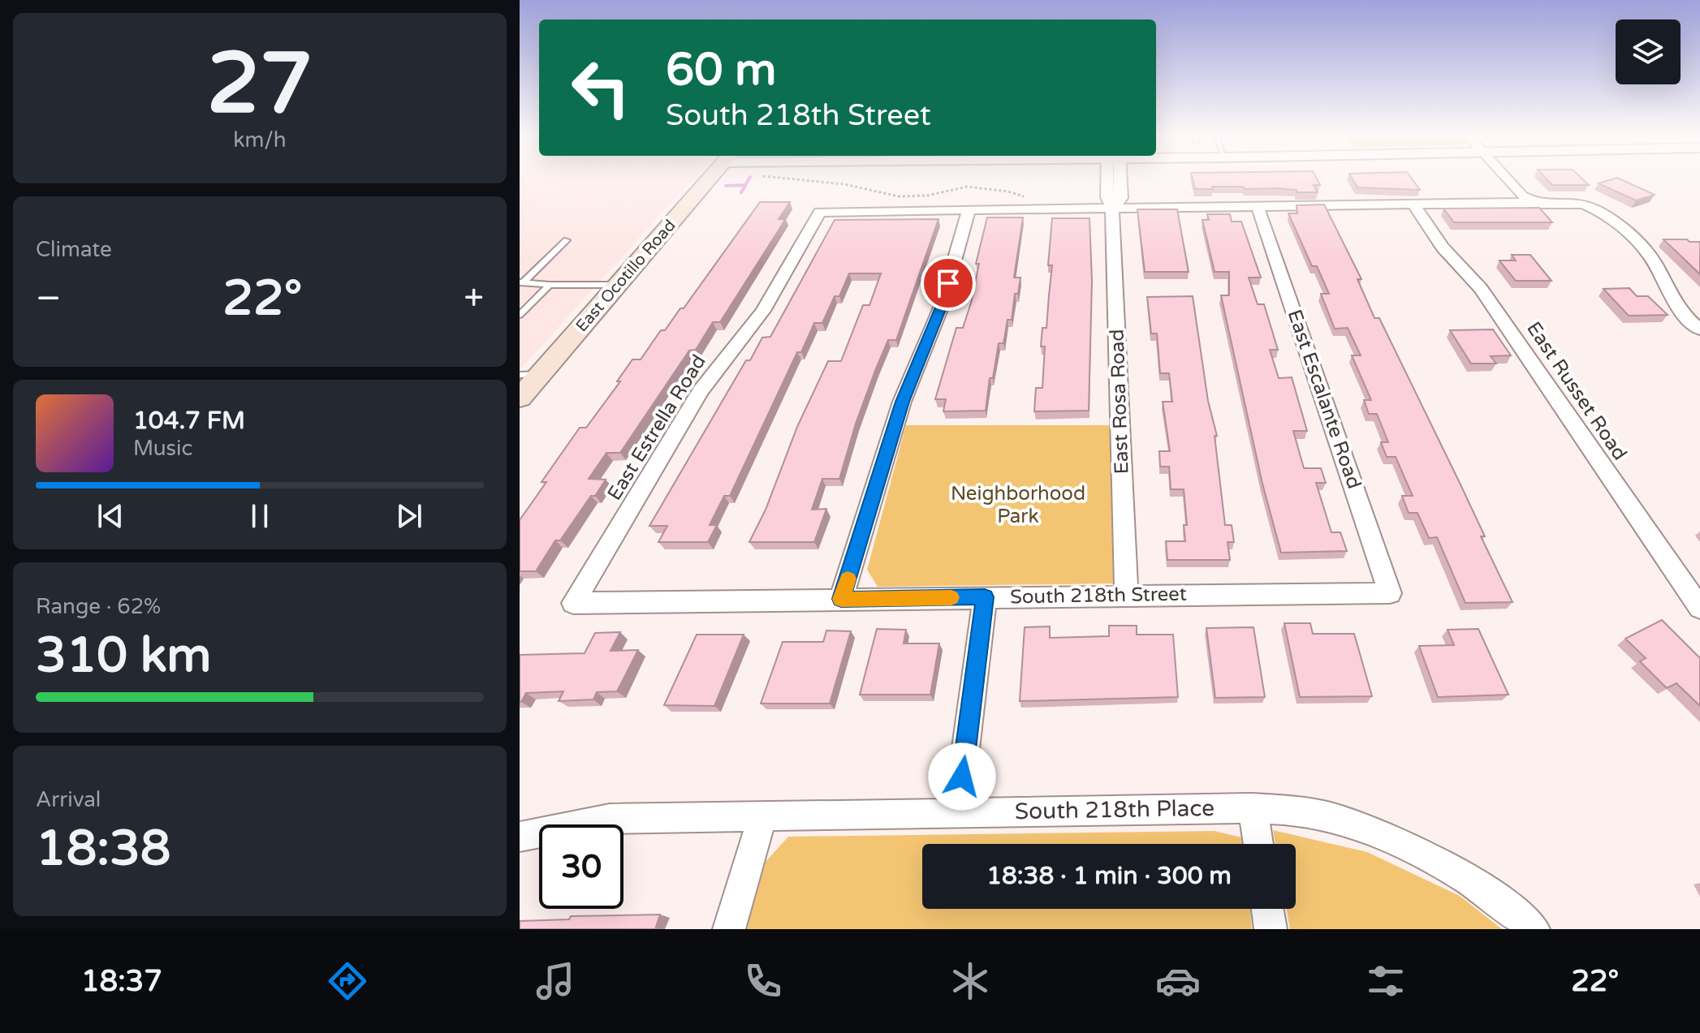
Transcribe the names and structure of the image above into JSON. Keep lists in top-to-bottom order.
{
  "streets": {
    "main road": ["East Ocotillo Road"],
    "street": [
      "East Russet Road",
      "East Escalante Road",
      "East Rosa Road",
      "East Estrella Road",
      "South 218th Street",
      "South 218th Place"
    ]
  },
  "crossings": [
    ["East Escalante Road", "South 218th Street"],
    ["East Rosa Road", "South 218th Street"],
    ["East Estrella Road", "South 218th Street"]
  ],
  "parks": ["Neighborhood Park"],
  "page": {
    "tile": [
      ["27", "km/h"],
      "Climate",
      ["Range · 62%", "310 km"],
      ["Arrival", "18:38"]
    ],
    "turn": ["60 m", "South 218th Street"],
    "heat": ["−", "22°", "+"],
    "song": ["104.7 FM", "Music"],
    "limit": "30",
    "trip": "18:38 · 1 min · 300 m",
    "tabs": ["18:37", "22°"]
  }
}
